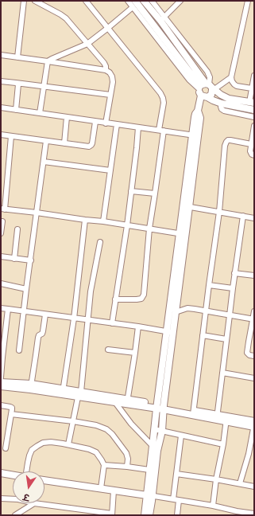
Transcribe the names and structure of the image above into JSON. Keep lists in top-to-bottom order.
{
  "north": "bottom"
}
